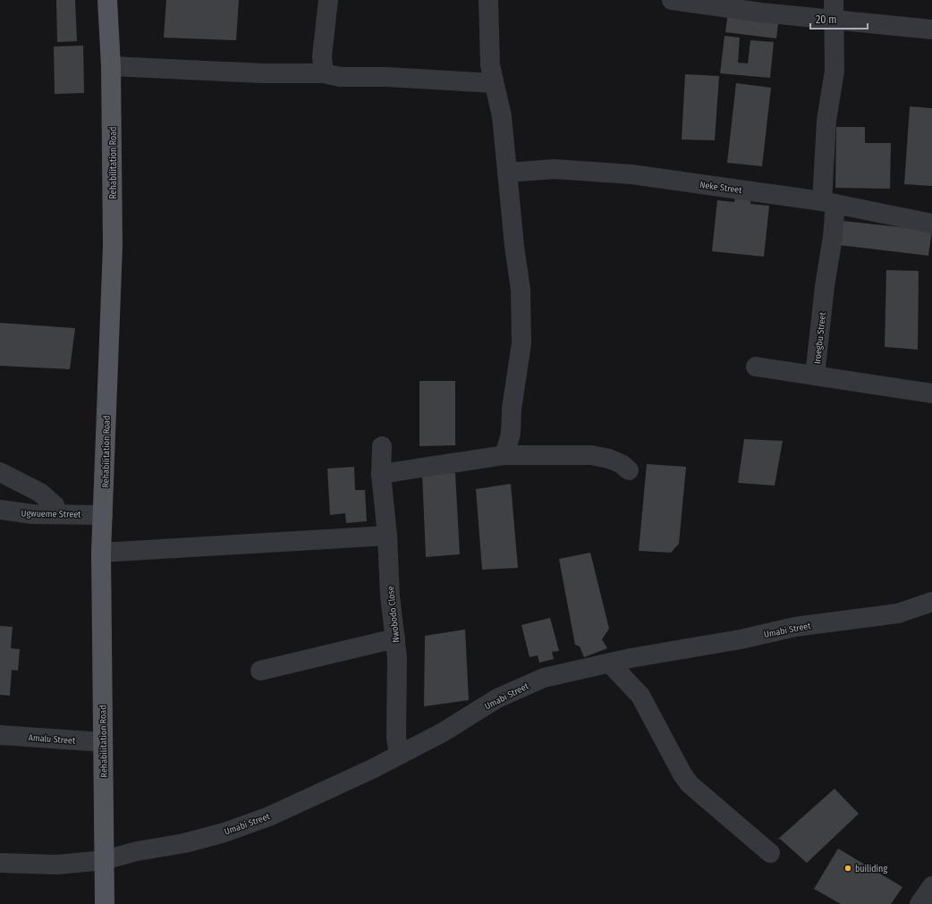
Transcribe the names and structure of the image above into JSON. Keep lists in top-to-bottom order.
{
  "streets": {
    "main road": ["Rehabilitation Road"],
    "street": [
      "Neke Street",
      "Iroegbu Street",
      "Ugwueme Street",
      "Nwobodo Close",
      "Umabi Street",
      "Amalu Street"
    ]
  },
  "crossings": [
    ["Rehabilitation Road", "Ugwueme Street"],
    ["Rehabilitation Road", "Umabi Street"],
    ["Rehabilitation Road", "Amalu Street"],
    ["Neke Street", "Iroegbu Street"],
    ["Nwobodo Close", "Umabi Street"]
  ],
  "places": ["builiding"],
  "scale_bar": "20 m"
}
